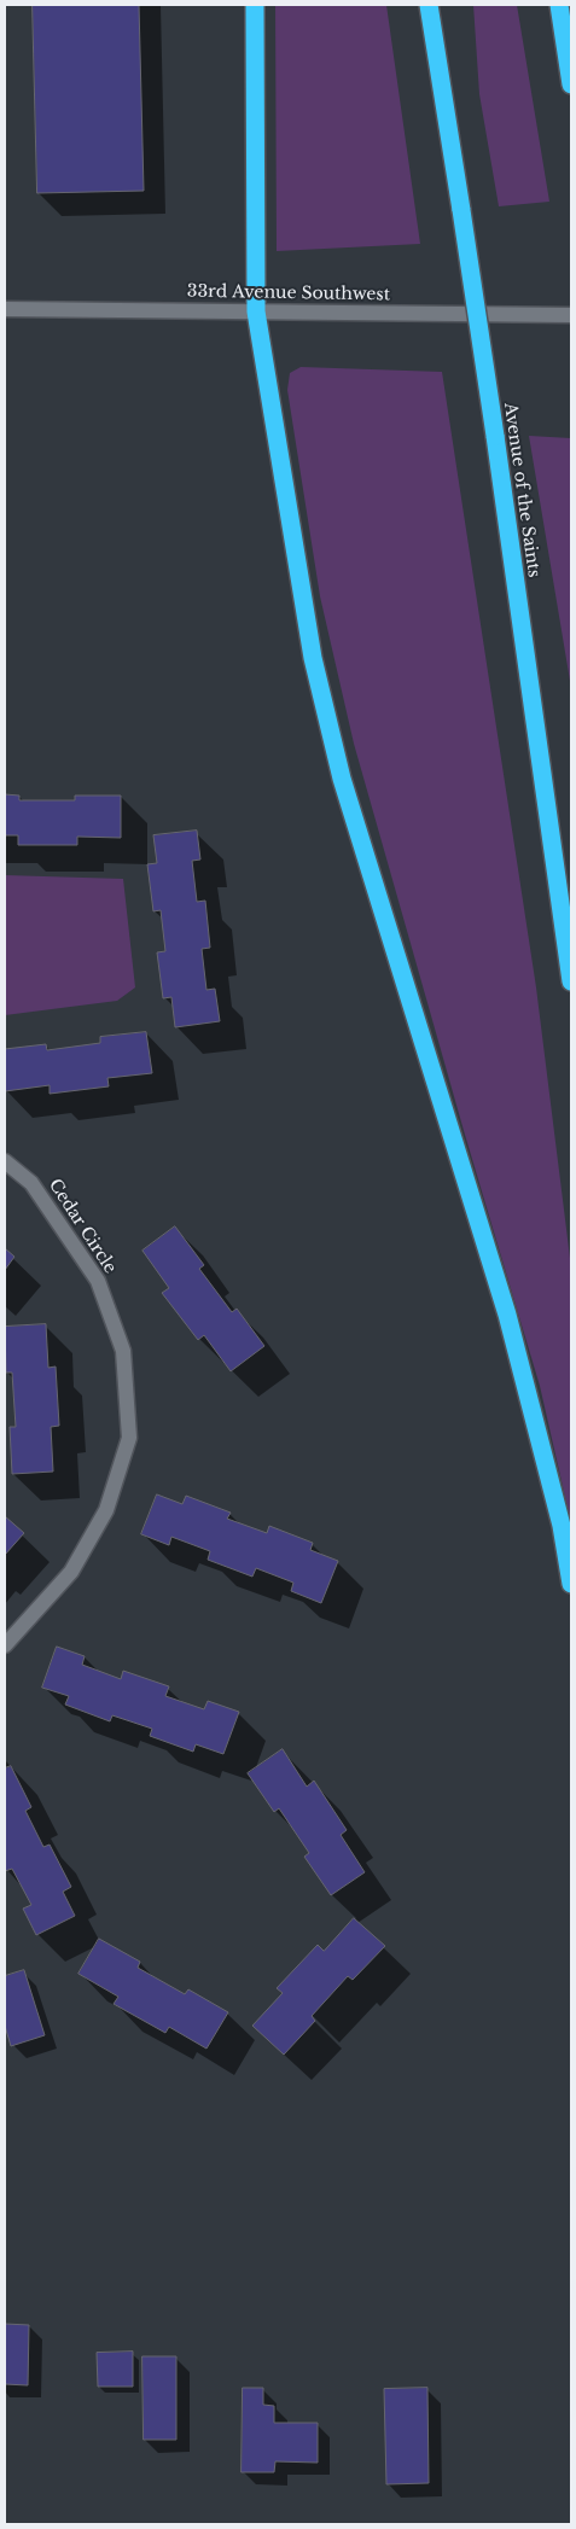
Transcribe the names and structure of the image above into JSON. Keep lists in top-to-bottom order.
{
  "streets": {
    "highway": ["Avenue of the Saints"],
    "street": ["33rd Avenue Southwest", "Cedar Circle"]
  }
}
